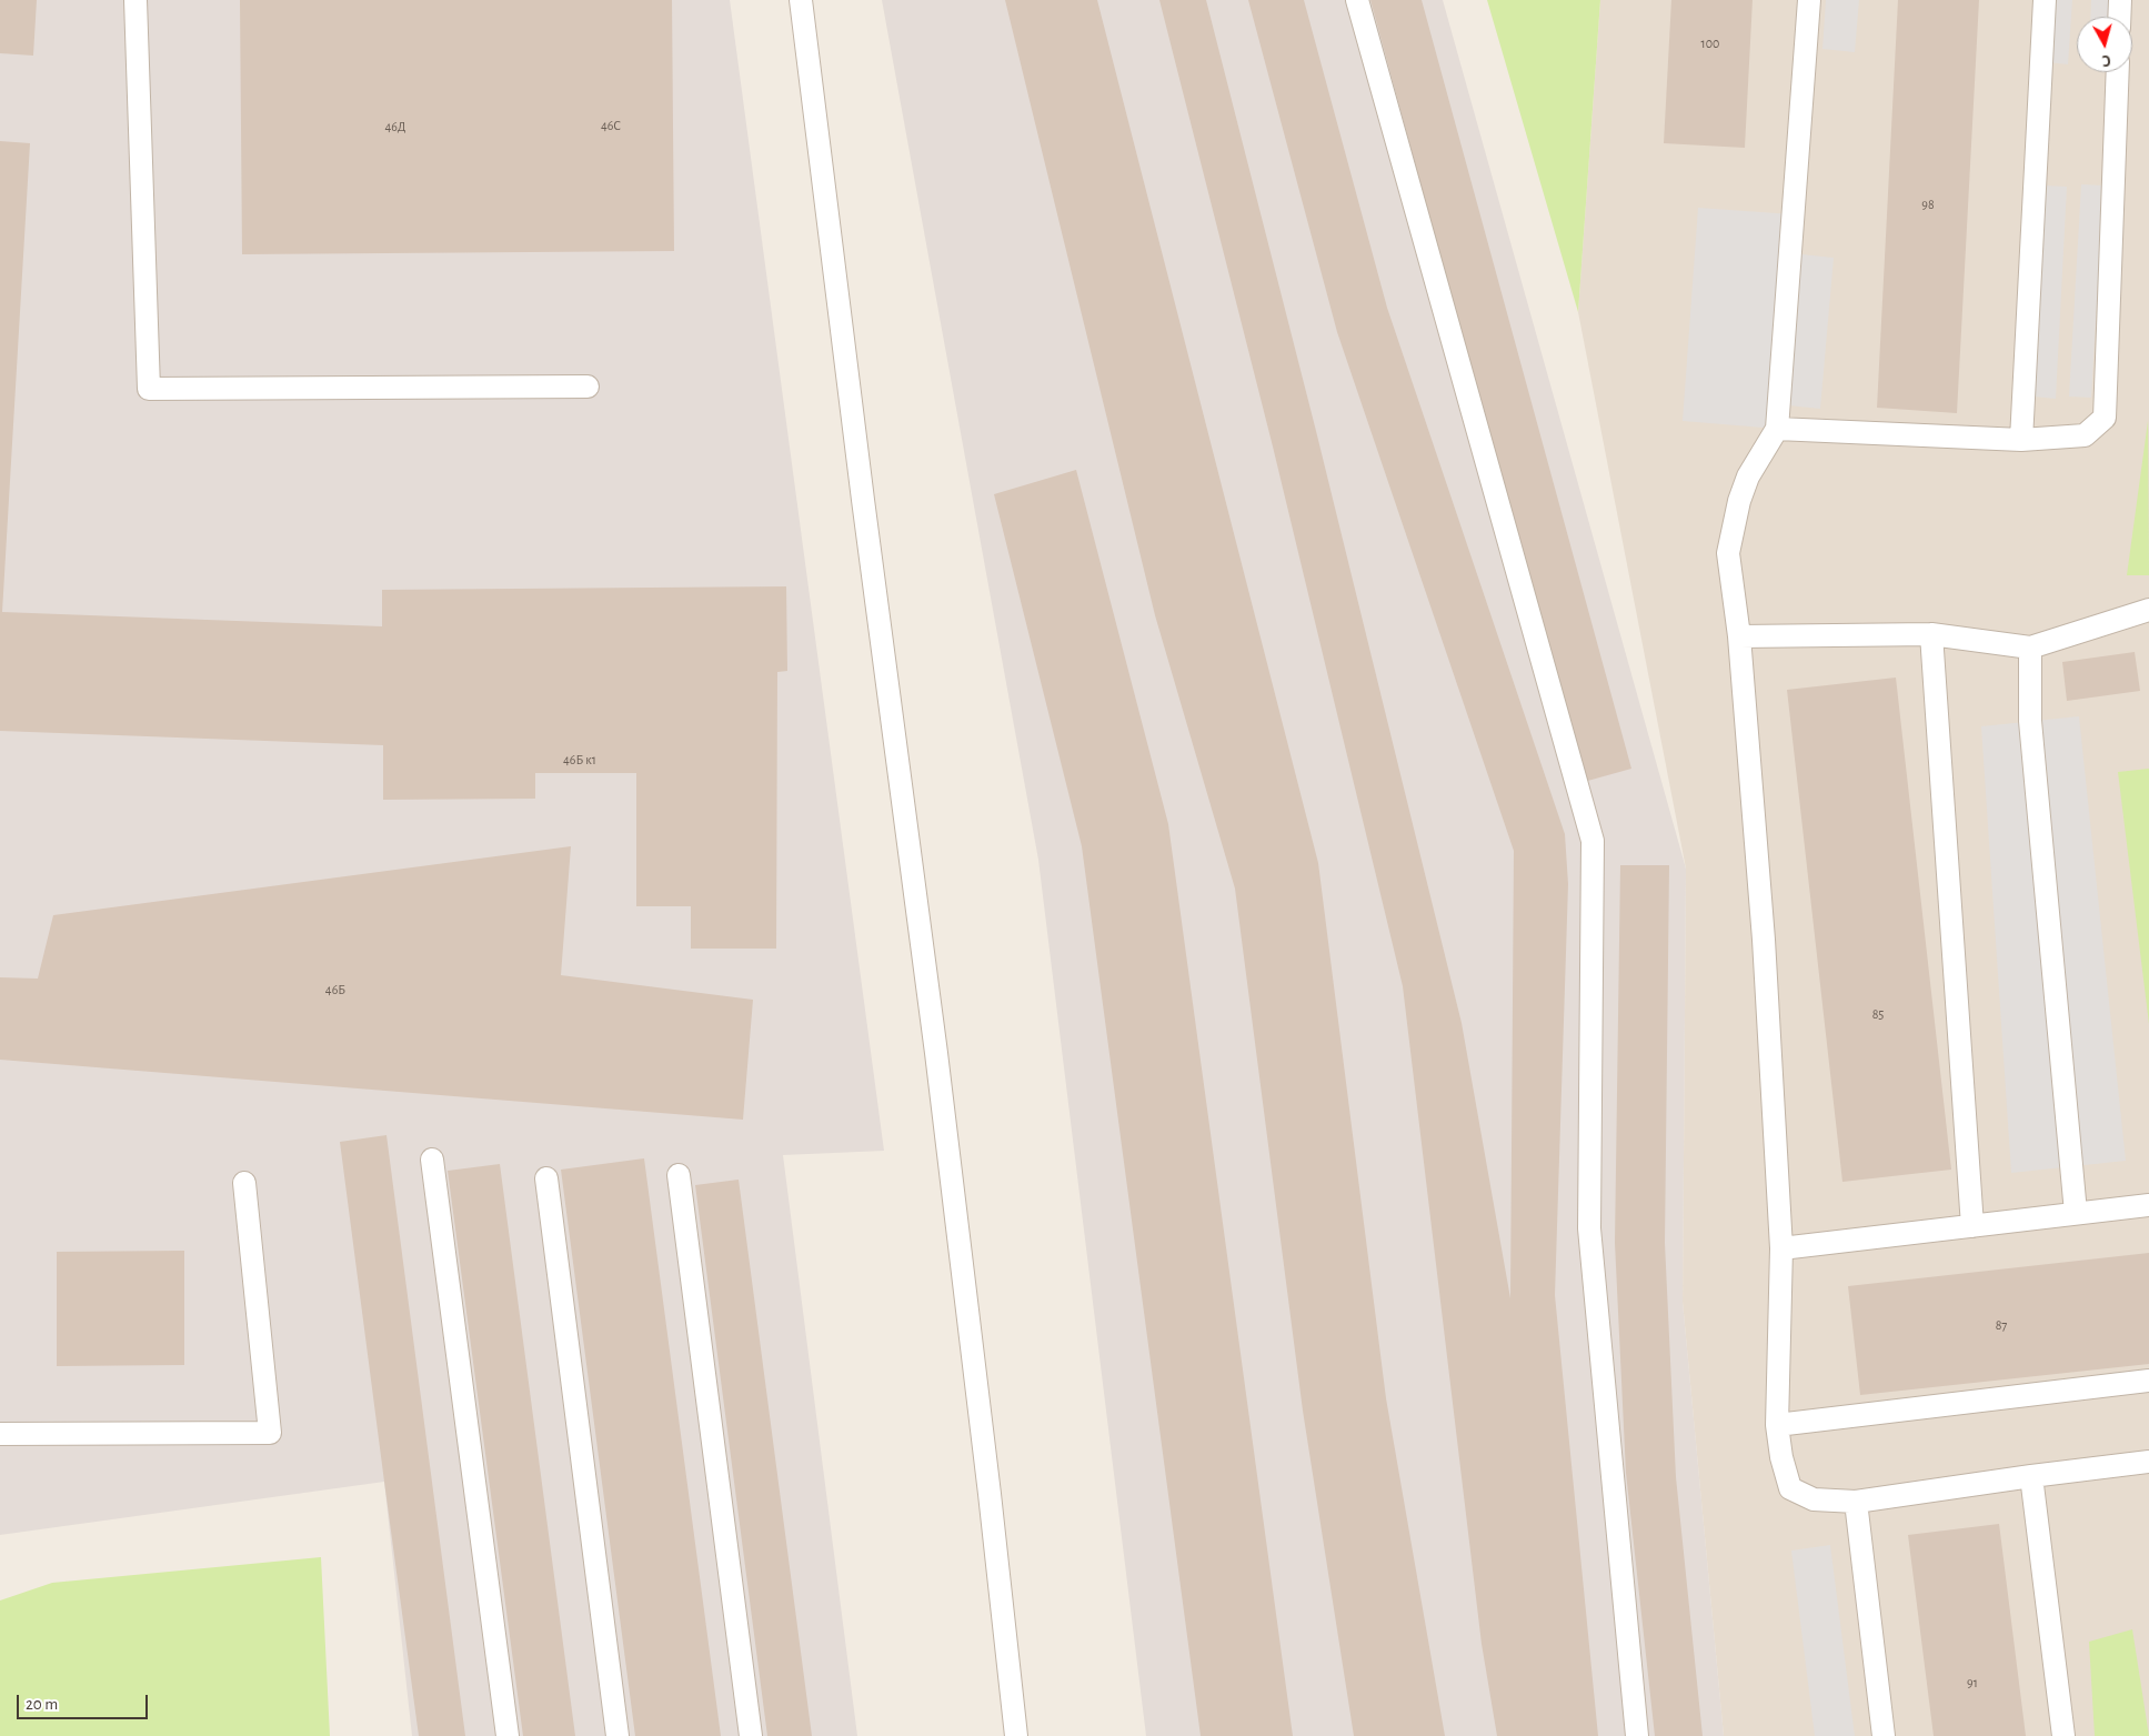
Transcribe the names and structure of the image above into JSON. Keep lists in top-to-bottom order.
{
  "house_numbers": [
    "100",
    "46С",
    "46Д",
    "98",
    "46Б к1",
    "46Б",
    "85",
    "87",
    "91"
  ],
  "scale_bar": "20 m",
  "north": "bottom"
}
